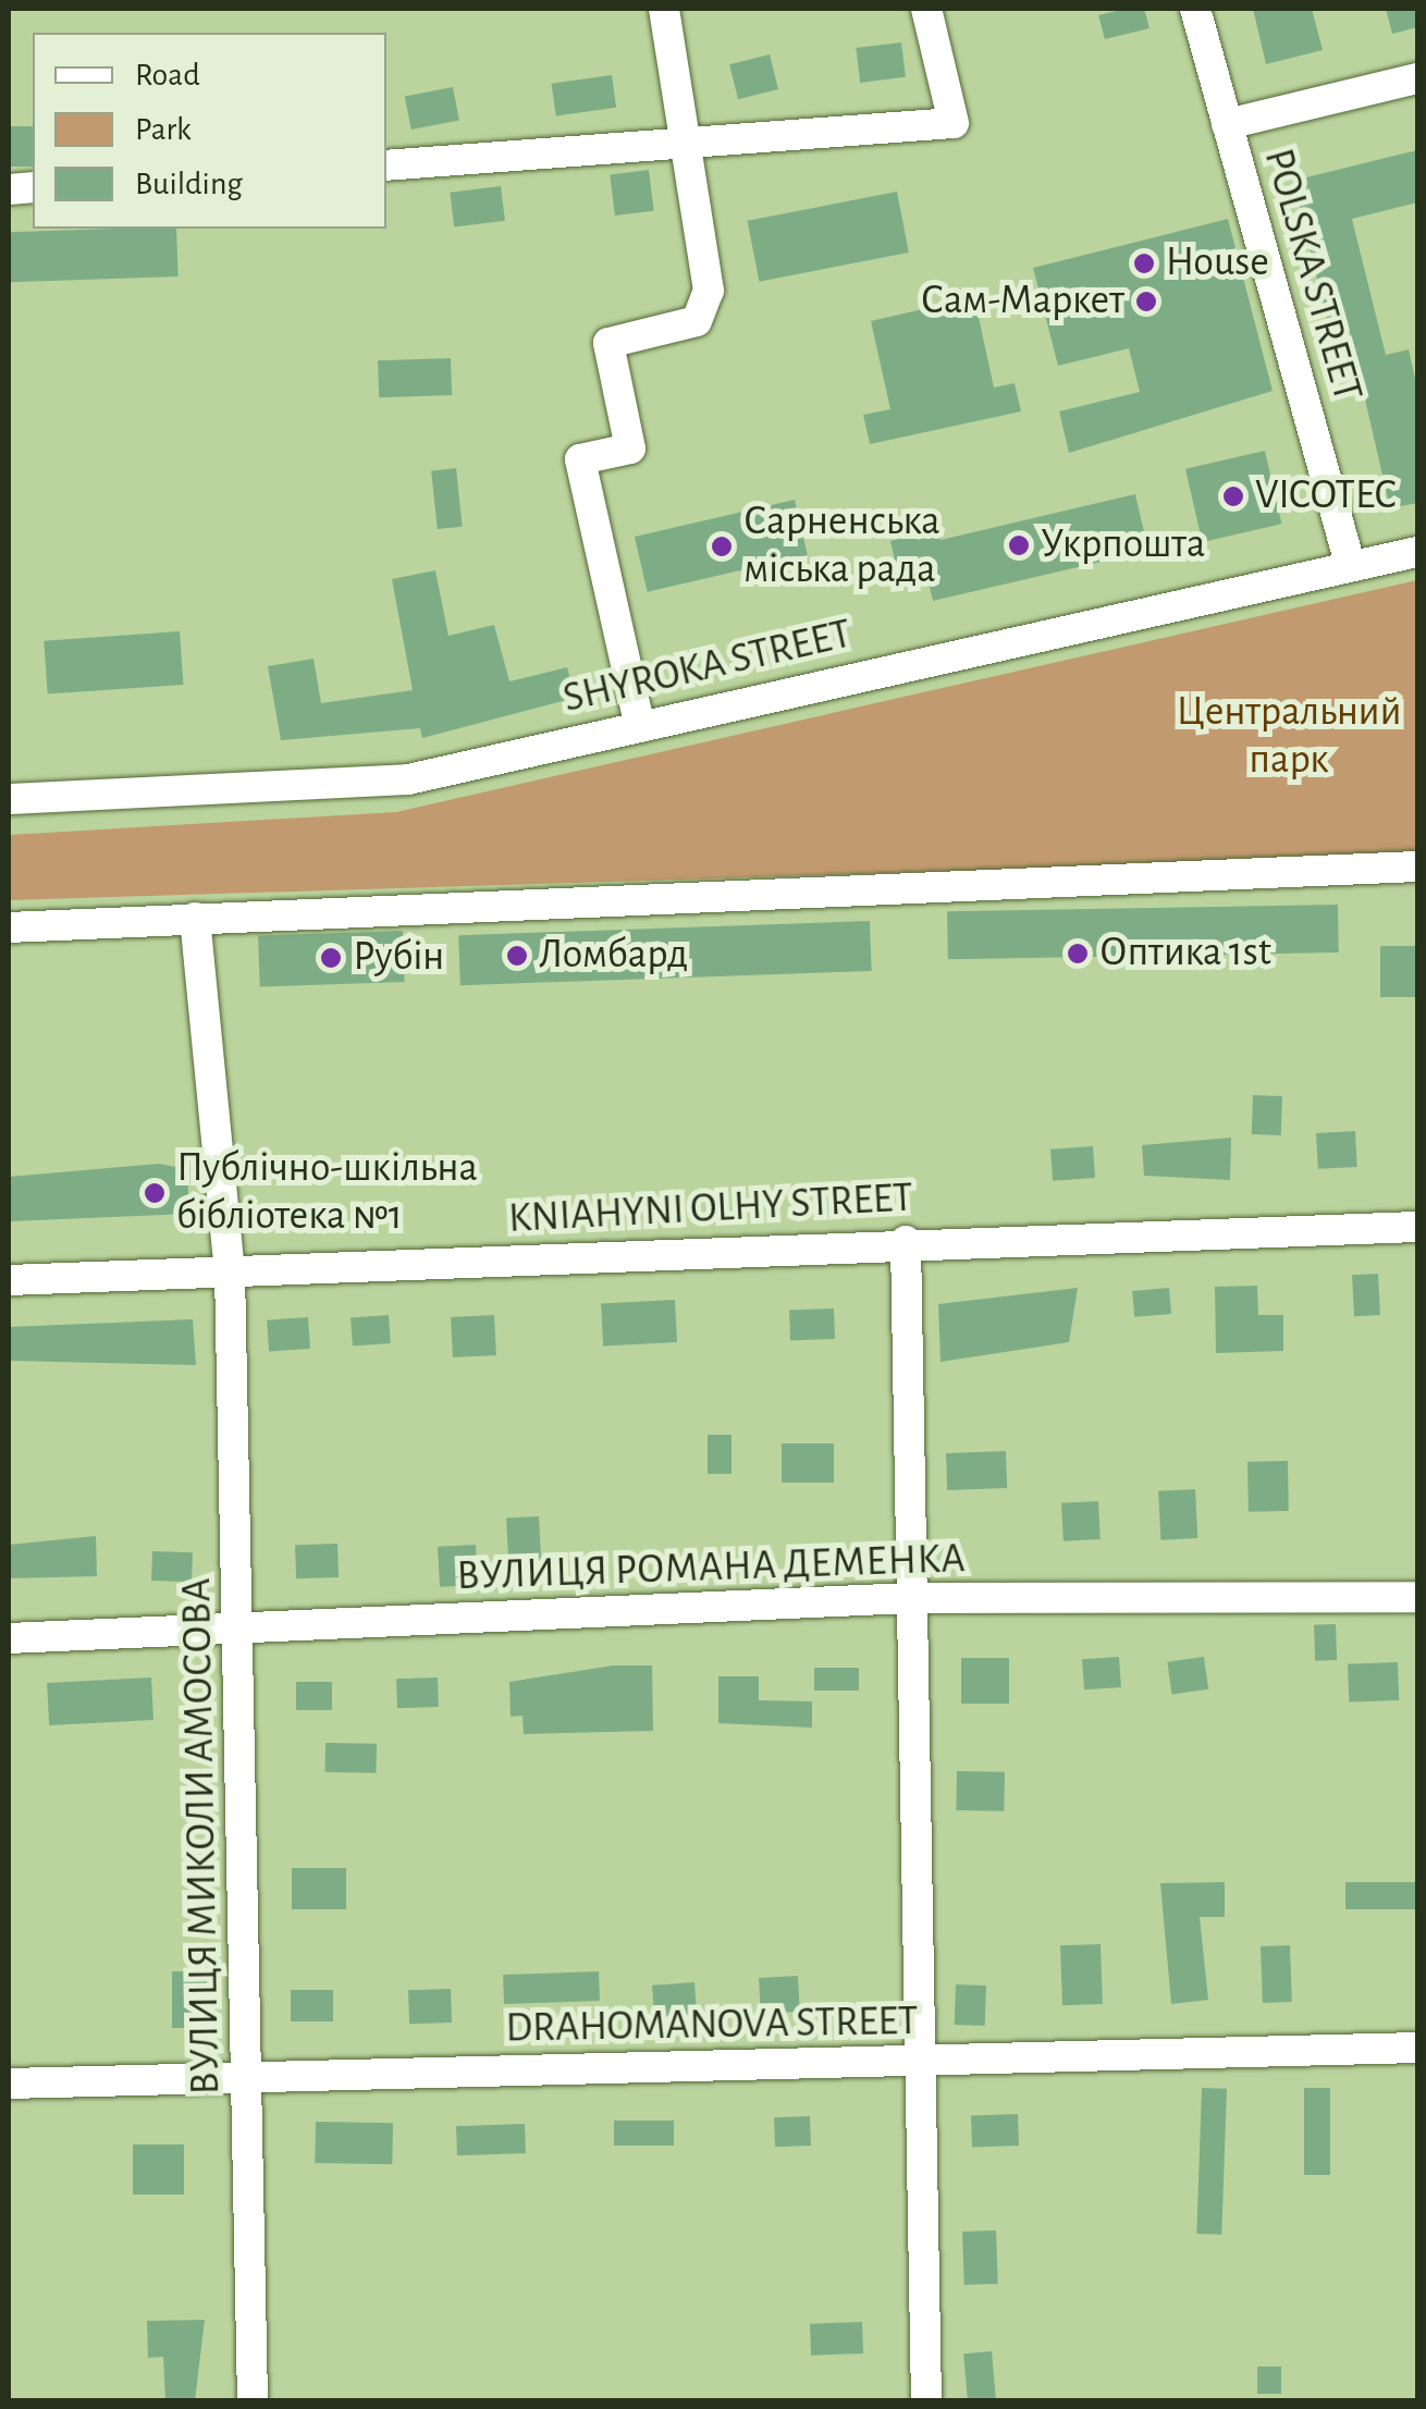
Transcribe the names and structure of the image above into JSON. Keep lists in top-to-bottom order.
{
  "streets": {
    "street": [
      "POLSKA STREET",
      "SHYROKA STREET",
      "KNIAHYNI OLHY STREET",
      "ВУЛИЦЯ РОМАНА ДЕМЕНКА",
      "ВУЛИЦЯ МИКОЛИ АМОСОВА",
      "DRAHOMANOVA STREET"
    ]
  },
  "crossings": [
    ["POLSKA STREET", "SHYROKA STREET"],
    ["KNIAHYNI OLHY STREET", "ВУЛИЦЯ МИКОЛИ АМОСОВА"],
    ["ВУЛИЦЯ РОМАНА ДЕМЕНКА", "ВУЛИЦЯ МИКОЛИ АМОСОВА"],
    ["ВУЛИЦЯ МИКОЛИ АМОСОВА", "DRAHOMANOVA STREET"]
  ],
  "parks": ["Центральний парк"],
  "places": [
    "House",
    "Сам-Маркет",
    "VICOTEC",
    "Укрпошта",
    "Сарненська міська рада",
    "Оптика 1st",
    "Ломбард",
    "Рубін",
    "Публічно-шкільна бібліотека №1"
  ],
  "legend": ["Road", "Park", "Building"]
}
